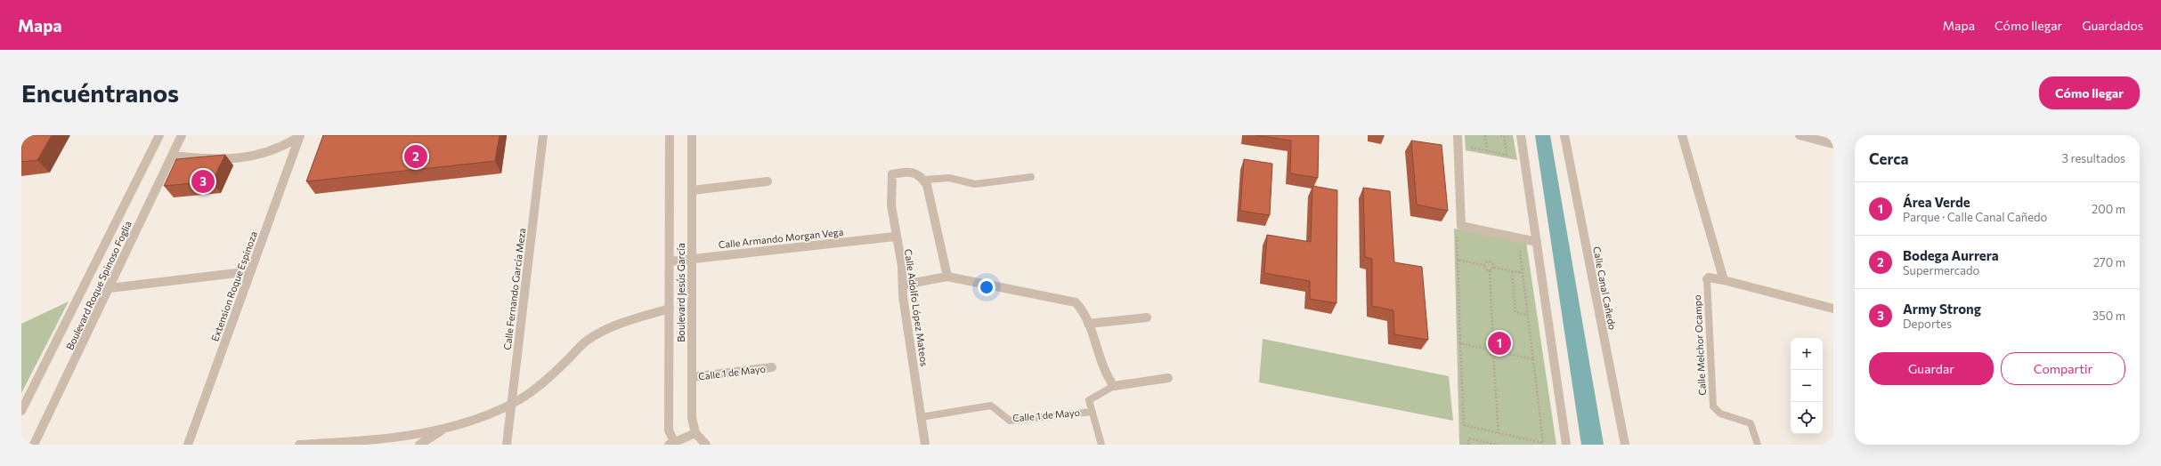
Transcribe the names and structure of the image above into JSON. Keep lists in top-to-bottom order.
{
  "streets": {
    "street": [
      "Calle Armando Morgan Vega",
      "Boulevard Roque Spinoso Foglia",
      "Extension Roque Espinoza",
      "Calle Canal Cañedo",
      "Calle Fernando García Meza",
      "Boulevard Jesús García",
      "Calle Adolfo López Mateos",
      "Calle Melchor Ocampo",
      "Calle 1 de Mayo"
    ]
  },
  "crossings": [
    ["Calle Armando Morgan Vega", "Boulevard Jesús García"],
    ["Calle Armando Morgan Vega", "Calle Adolfo López Mateos"],
    ["Boulevard Jesús García", "Calle 1 de Mayo"],
    ["Calle Adolfo López Mateos", "Calle 1 de Mayo"]
  ],
  "page": {
    "header": "Mapa",
    "nav": ["Mapa", "Cómo llegar", "Guardados"],
    "buttons": [
      "Cómo llegar",
      ["Guardar", "Compartir"]
    ],
    "title": "Encuéntranos",
    "heading": ["Cerca", "3 resultados"],
    "pins": ["2", "3", "1"],
    "list": [
      {
        "mark": "1",
        "name": "Área Verde",
        "note": "Parque · Calle Canal Cañedo",
        "value": "200 m"
      },
      {
        "mark": "2",
        "name": "Bodega Aurrera",
        "note": "Supermercado",
        "value": "270 m"
      },
      {
        "mark": "3",
        "name": "Army Strong",
        "note": "Deportes",
        "value": "350 m"
      }
    ],
    "map_buttons": ["+", "−"]
  }
}
